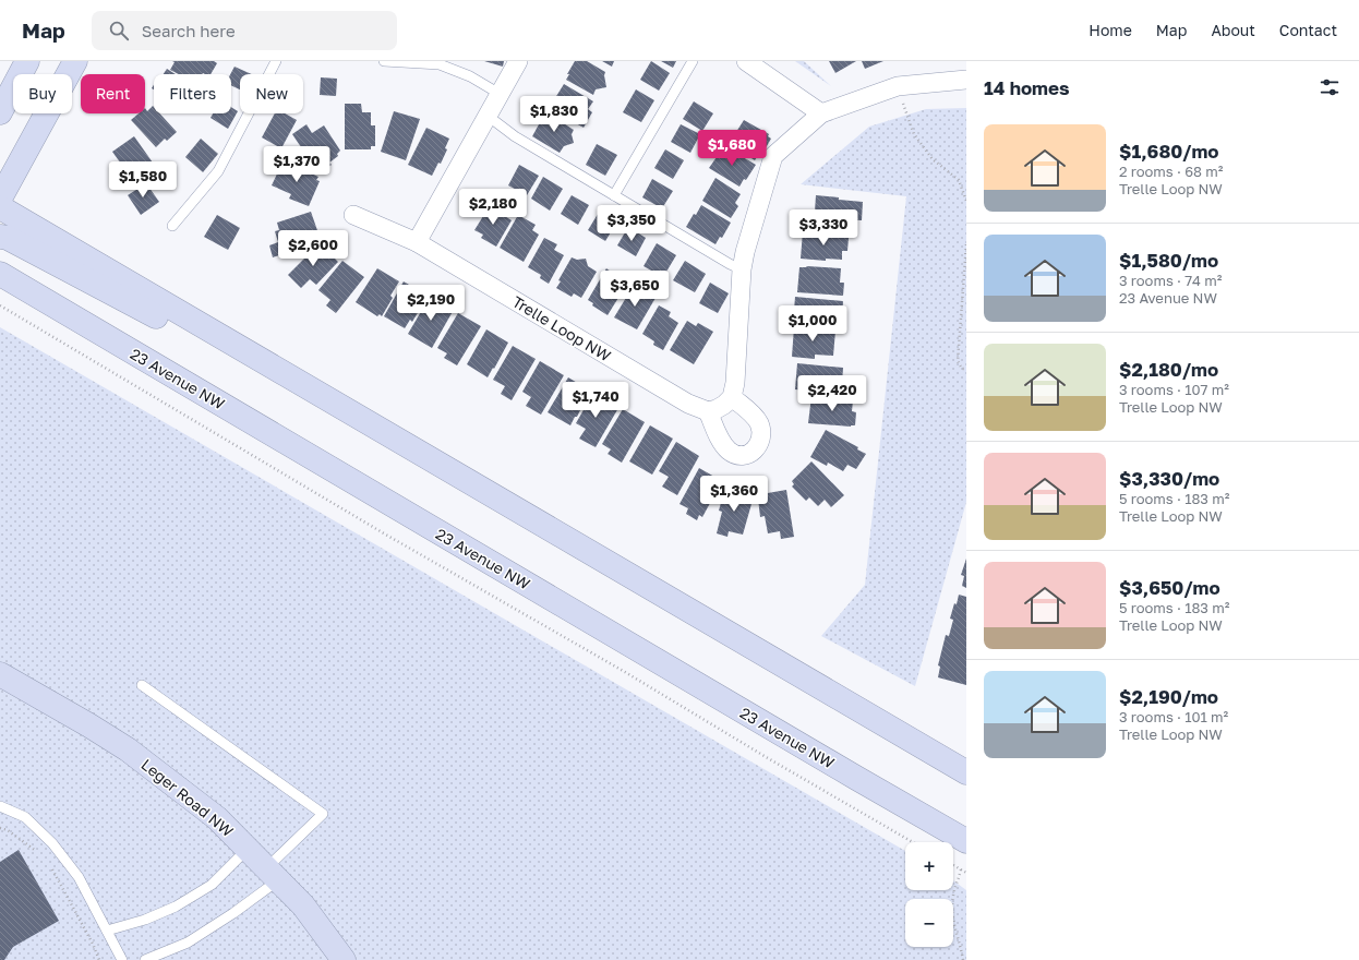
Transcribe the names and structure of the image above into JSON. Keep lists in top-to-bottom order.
{
  "streets": {
    "main road": ["23 Avenue NW", "Leger Road NW"],
    "street": ["Trelle Loop NW"]
  },
  "page": {
    "header": "Map",
    "search": "Search here",
    "nav": [
      "Home",
      "Map",
      "About",
      "Contact"
    ],
    "heading": "14 homes",
    "chip": [
      "Buy",
      "Rent",
      "Filters",
      "New"
    ],
    "price": [
      "$1,830",
      "$1,680",
      "$1,370",
      "$1,580",
      "$2,180",
      "$3,350",
      "$3,330",
      "$2,600",
      "$3,650",
      "$2,190",
      "$1,000",
      "$2,420",
      "$1,740",
      "$1,360"
    ],
    "list": [
      {
        "name": "$1,680/mo",
        "note": "2 rooms · 68 m² · Trelle Loop NW"
      },
      {
        "name": "$1,580/mo",
        "note": "3 rooms · 74 m² · 23 Avenue NW"
      },
      {
        "name": "$2,180/mo",
        "note": "3 rooms · 107 m² · Trelle Loop NW"
      },
      {
        "name": "$3,330/mo",
        "note": "5 rooms · 183 m² · Trelle Loop NW"
      },
      {
        "name": "$3,650/mo",
        "note": "5 rooms · 183 m² · Trelle Loop NW"
      },
      {
        "name": "$2,190/mo",
        "note": "3 rooms · 101 m² · Trelle Loop NW"
      }
    ],
    "map_buttons": ["+", "−"]
  }
}
